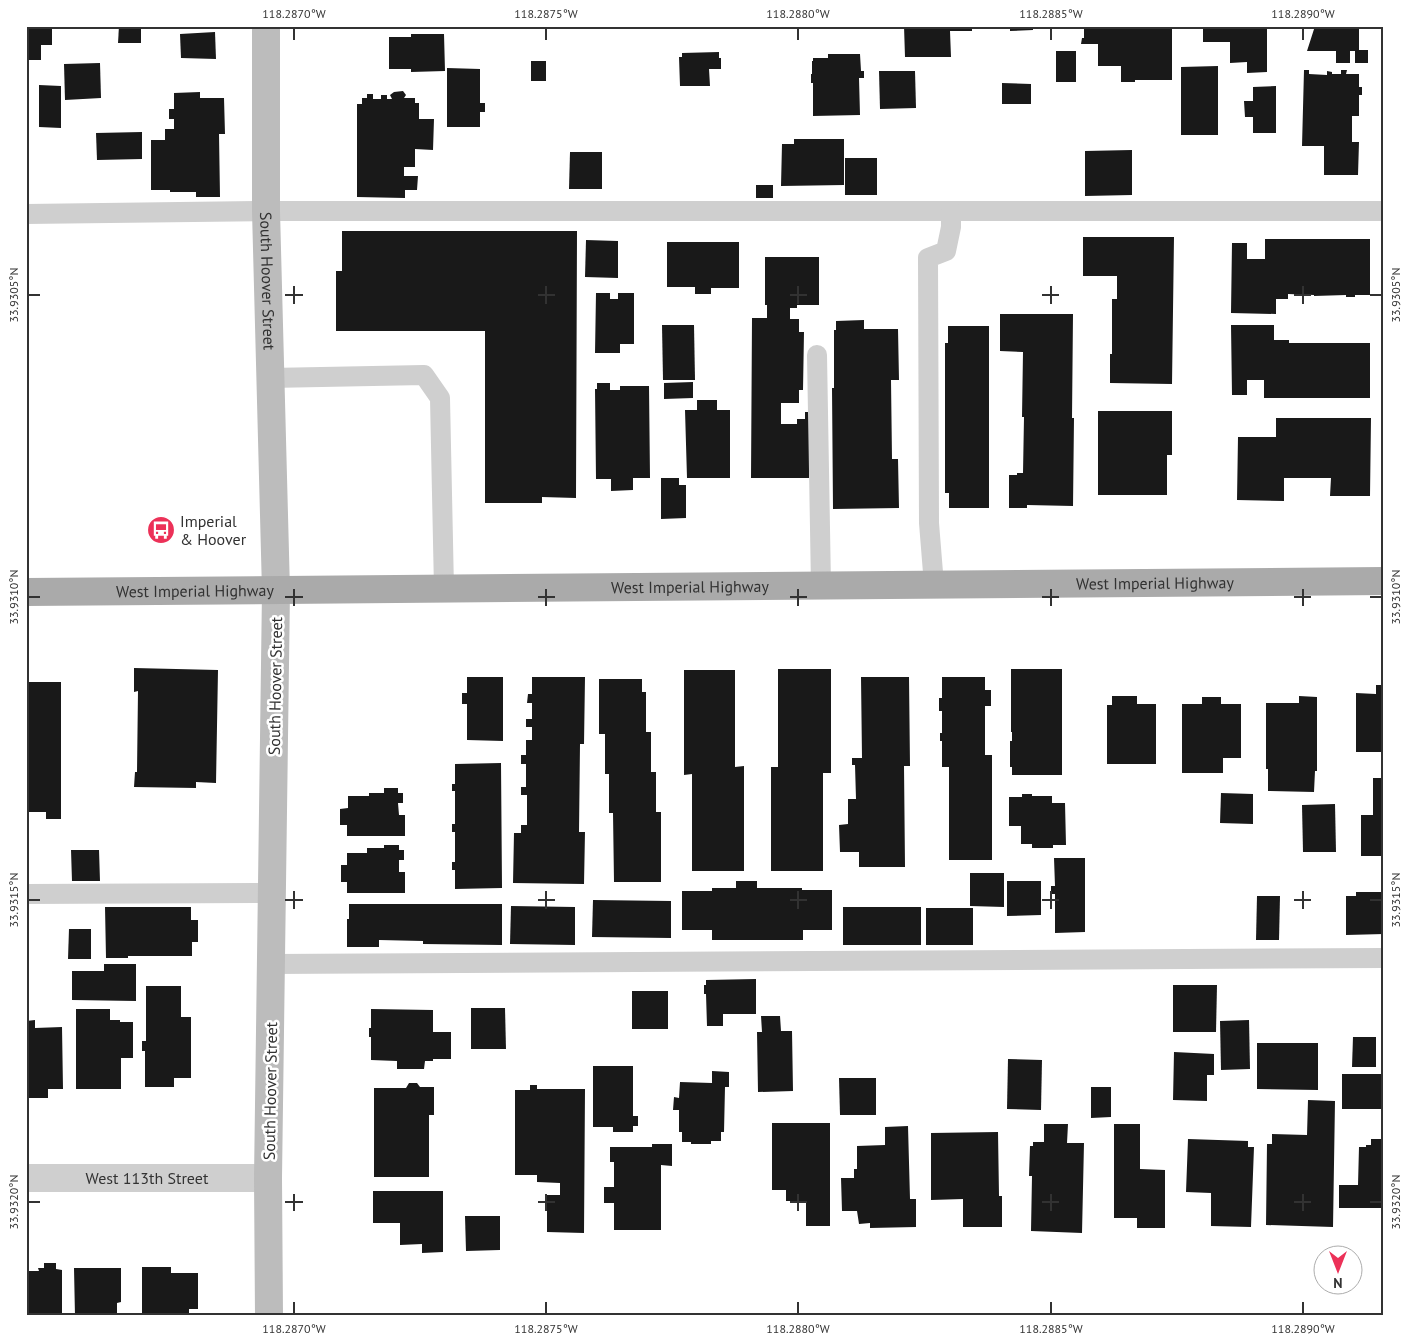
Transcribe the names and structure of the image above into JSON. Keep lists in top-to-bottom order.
{
  "streets": {
    "main road": ["West Imperial Highway"],
    "street": ["South Hoover Street", "West 113th Street"]
  },
  "crossings": [
    ["South Hoover Street", "West Imperial Highway"],
    ["South Hoover Street", "West 113th Street"]
  ],
  "places": {
    "bus stop": ["Imperial & Hoover"]
  },
  "north": "bottom",
  "coordinates": [
    "118.2870°W",
    "118.2875°W",
    "118.2880°W",
    "118.2885°W",
    "118.2890°W",
    "33.9305°N",
    "33.9310°N",
    "33.9315°N",
    "33.9320°N"
  ]
}
